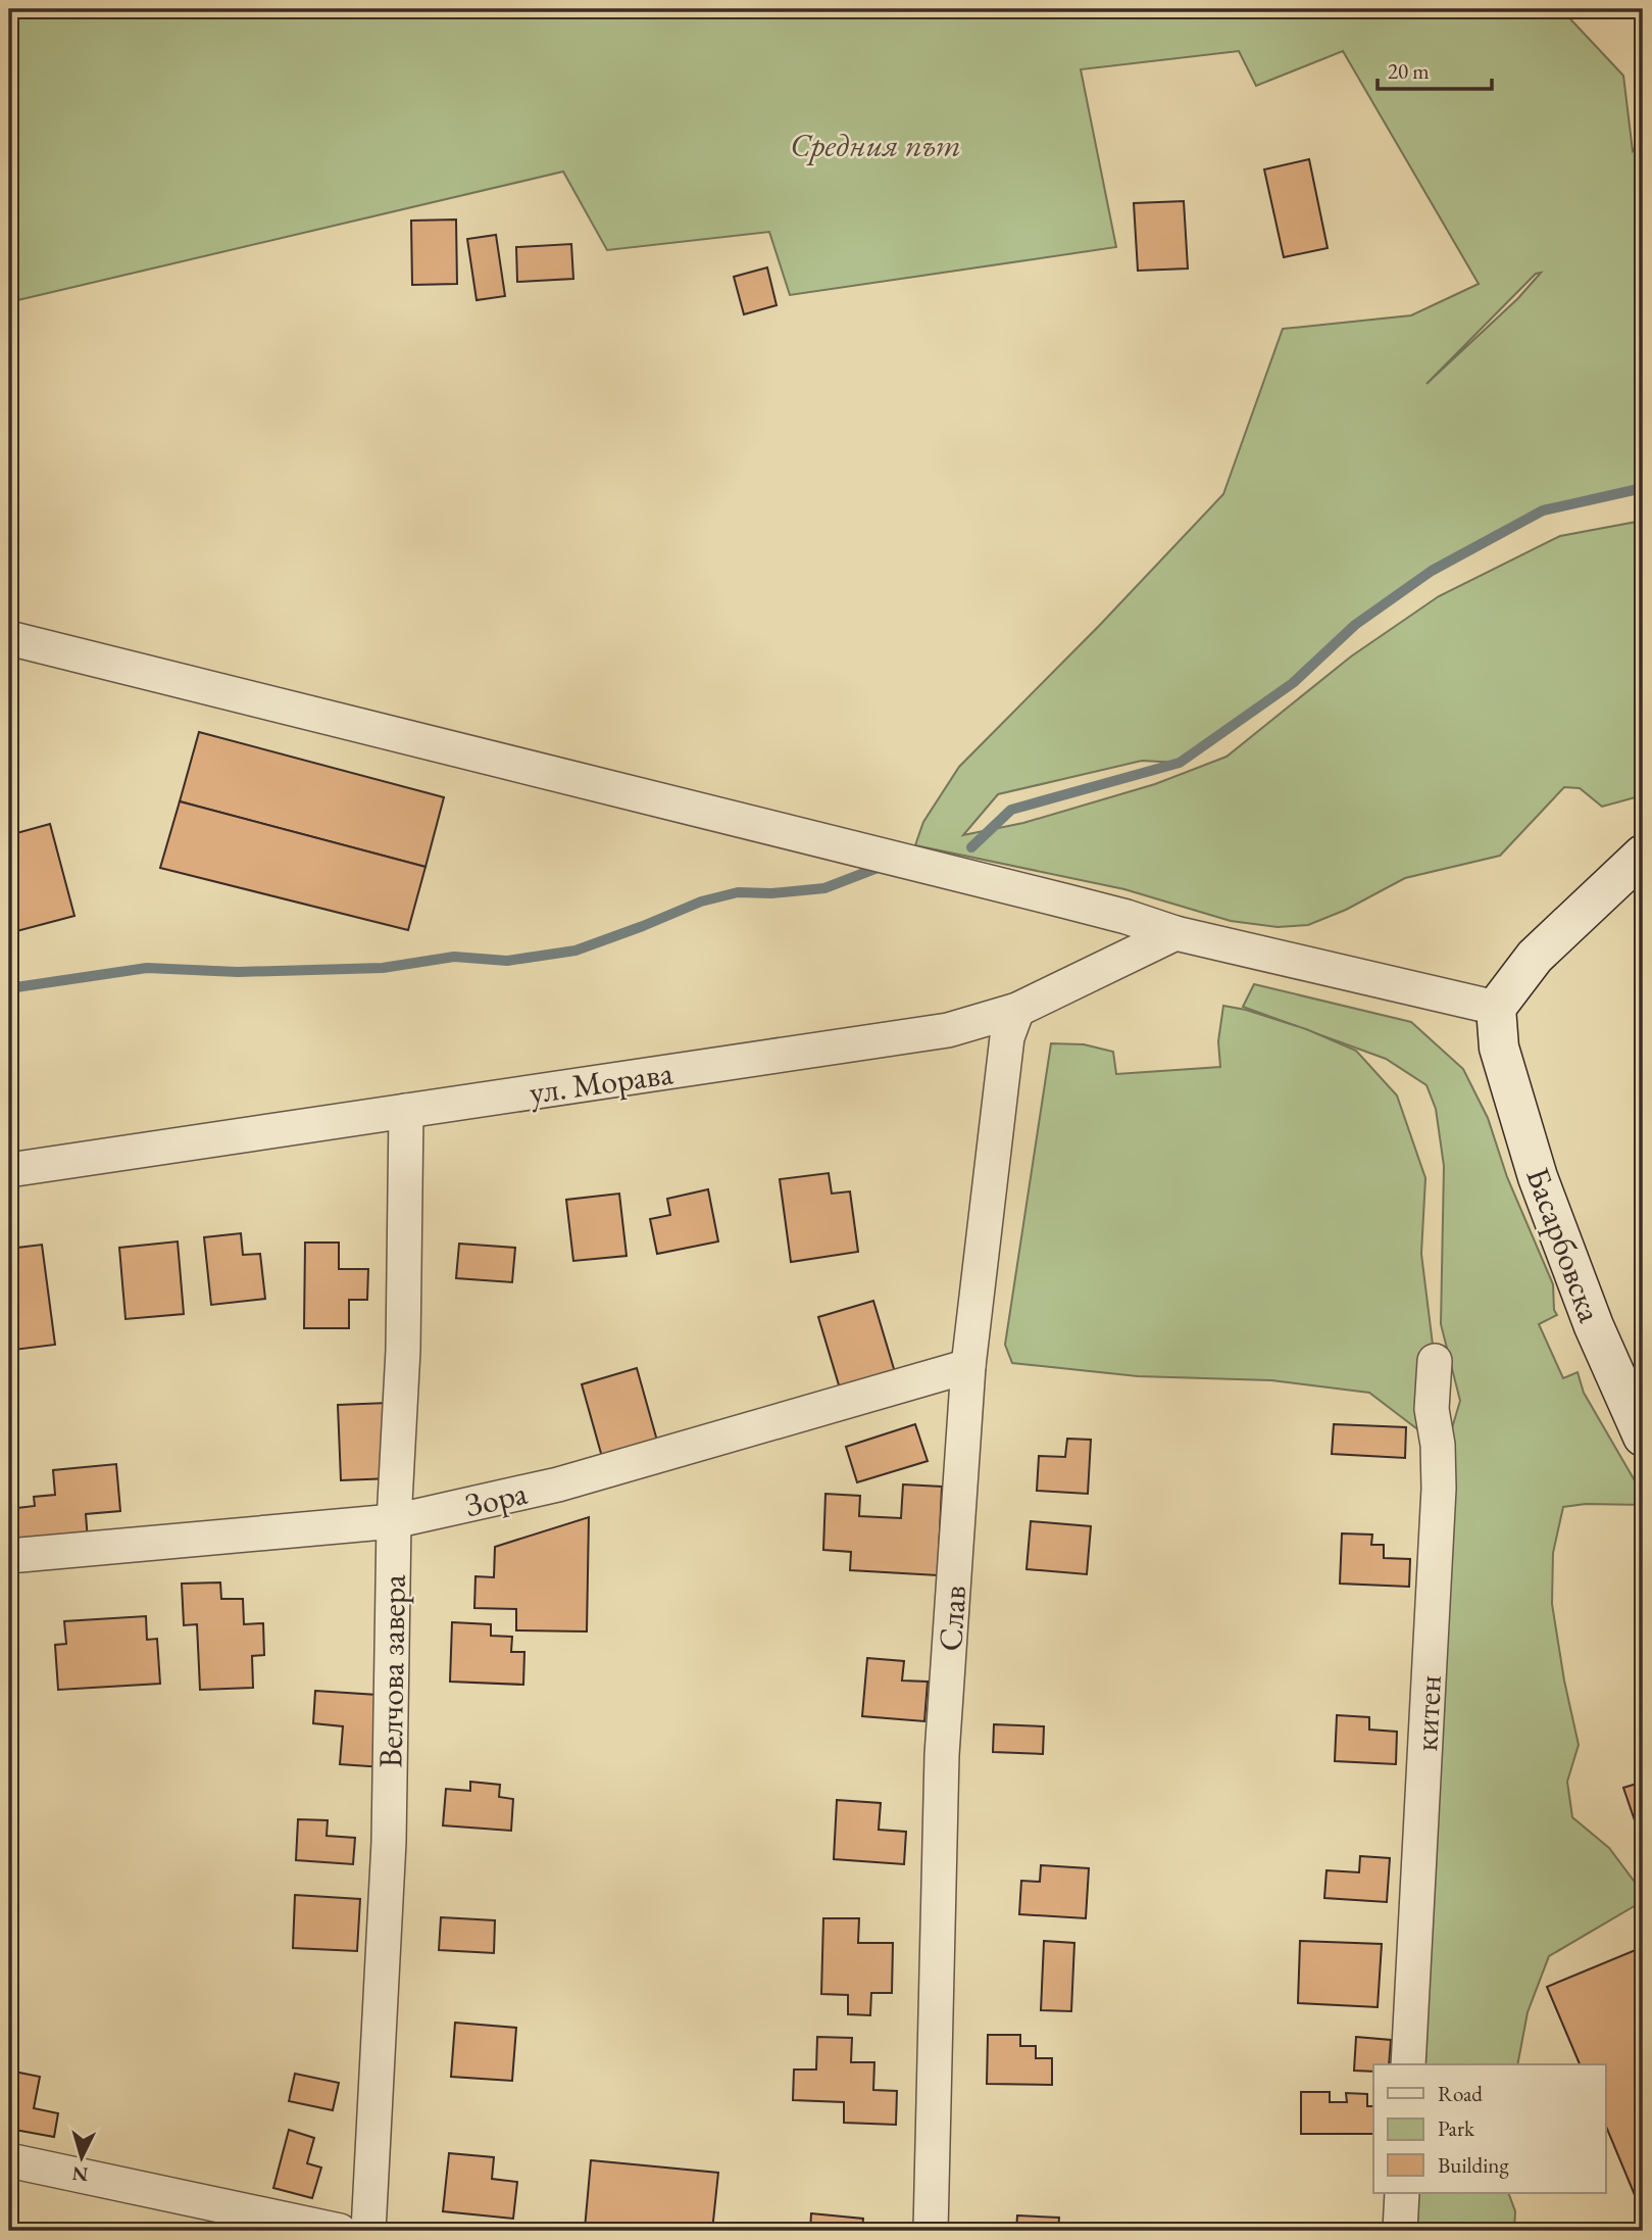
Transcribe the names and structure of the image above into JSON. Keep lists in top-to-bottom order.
{
  "streets": {
    "street": [
      "ул. Морава",
      "Басарбовска",
      "Зора",
      "Слав",
      "Велчова завера",
      "китен"
    ]
  },
  "crossings": [
    ["ул. Морава", "Слав"],
    ["ул. Морава", "Велчова завера"],
    ["Зора", "Слав"],
    ["Зора", "Велчова завера"]
  ],
  "parks": ["Средния път"],
  "legend": ["Road", "Park", "Building"],
  "scale_bar": "20 m",
  "north": "bottom"
}
